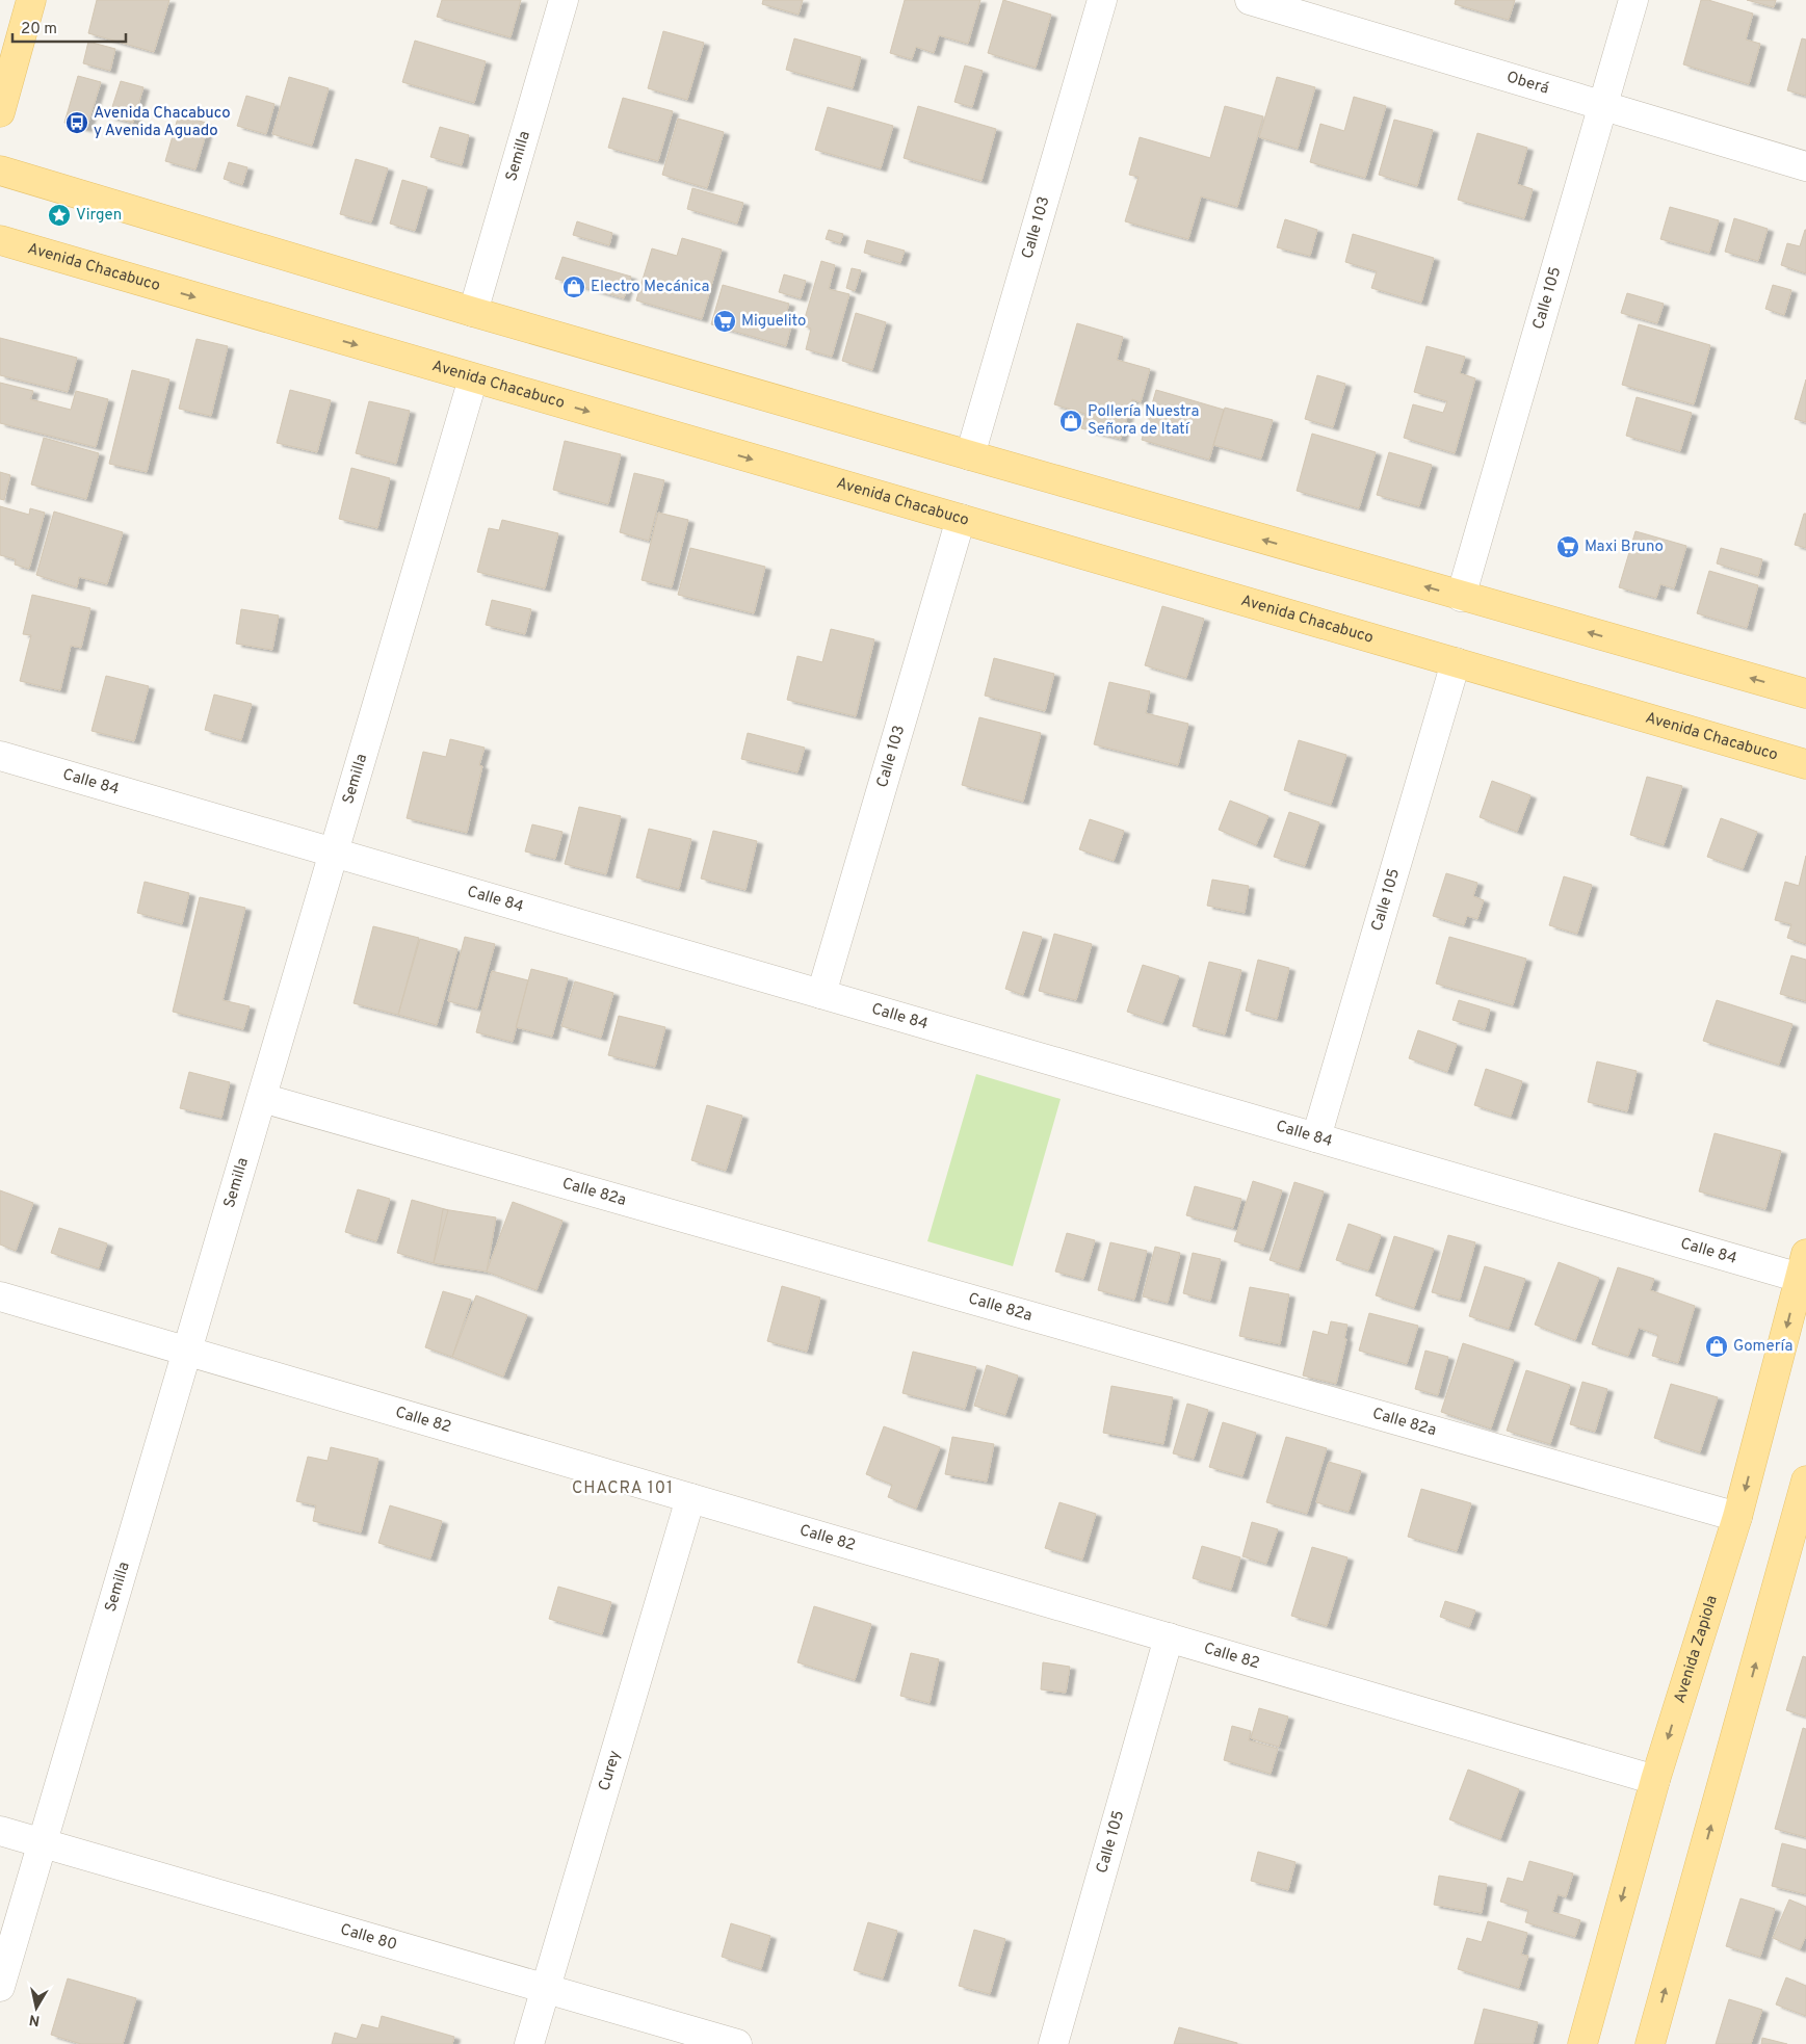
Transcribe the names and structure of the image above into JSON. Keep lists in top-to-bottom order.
{
  "streets": {
    "main road": ["Avenida Chacabuco", "Avenida Zapiola"],
    "street": [
      "Oberá",
      "Semilla",
      "Calle 103",
      "Calle 105",
      "Calle 84",
      "Calle 82a",
      "Calle 82",
      "Curey",
      "Calle 80"
    ]
  },
  "crossings": [
    ["Oberá", "Calle 105"],
    ["Semilla", "Avenida Chacabuco"],
    ["Semilla", "Calle 84"],
    ["Semilla", "Calle 82a"],
    ["Semilla", "Calle 82"],
    ["Semilla", "Calle 80"],
    ["Calle 103", "Avenida Chacabuco"],
    ["Calle 103", "Calle 84"],
    ["Avenida Chacabuco", "Calle 105"],
    ["Calle 105", "Calle 84"],
    ["Calle 105", "Calle 82"],
    ["Calle 84", "Avenida Zapiola"],
    ["Calle 82a", "Avenida Zapiola"],
    ["Calle 82", "Avenida Zapiola"],
    ["Calle 82", "Curey"],
    ["Curey", "Calle 80"]
  ],
  "districts": ["CHACRA 101"],
  "places": {
    "bus stop": ["Avenida Chacabuco y Avenida Aguado"],
    "place": ["Virgen"],
    "shop": ["Electro Mecánica", "Pollería Nuestra Señora de Itatí", "Gomería"],
    "supermarket": ["Miguelito", "Maxi Bruno"]
  },
  "scale_bar": "20 m",
  "north": "bottom"
}
